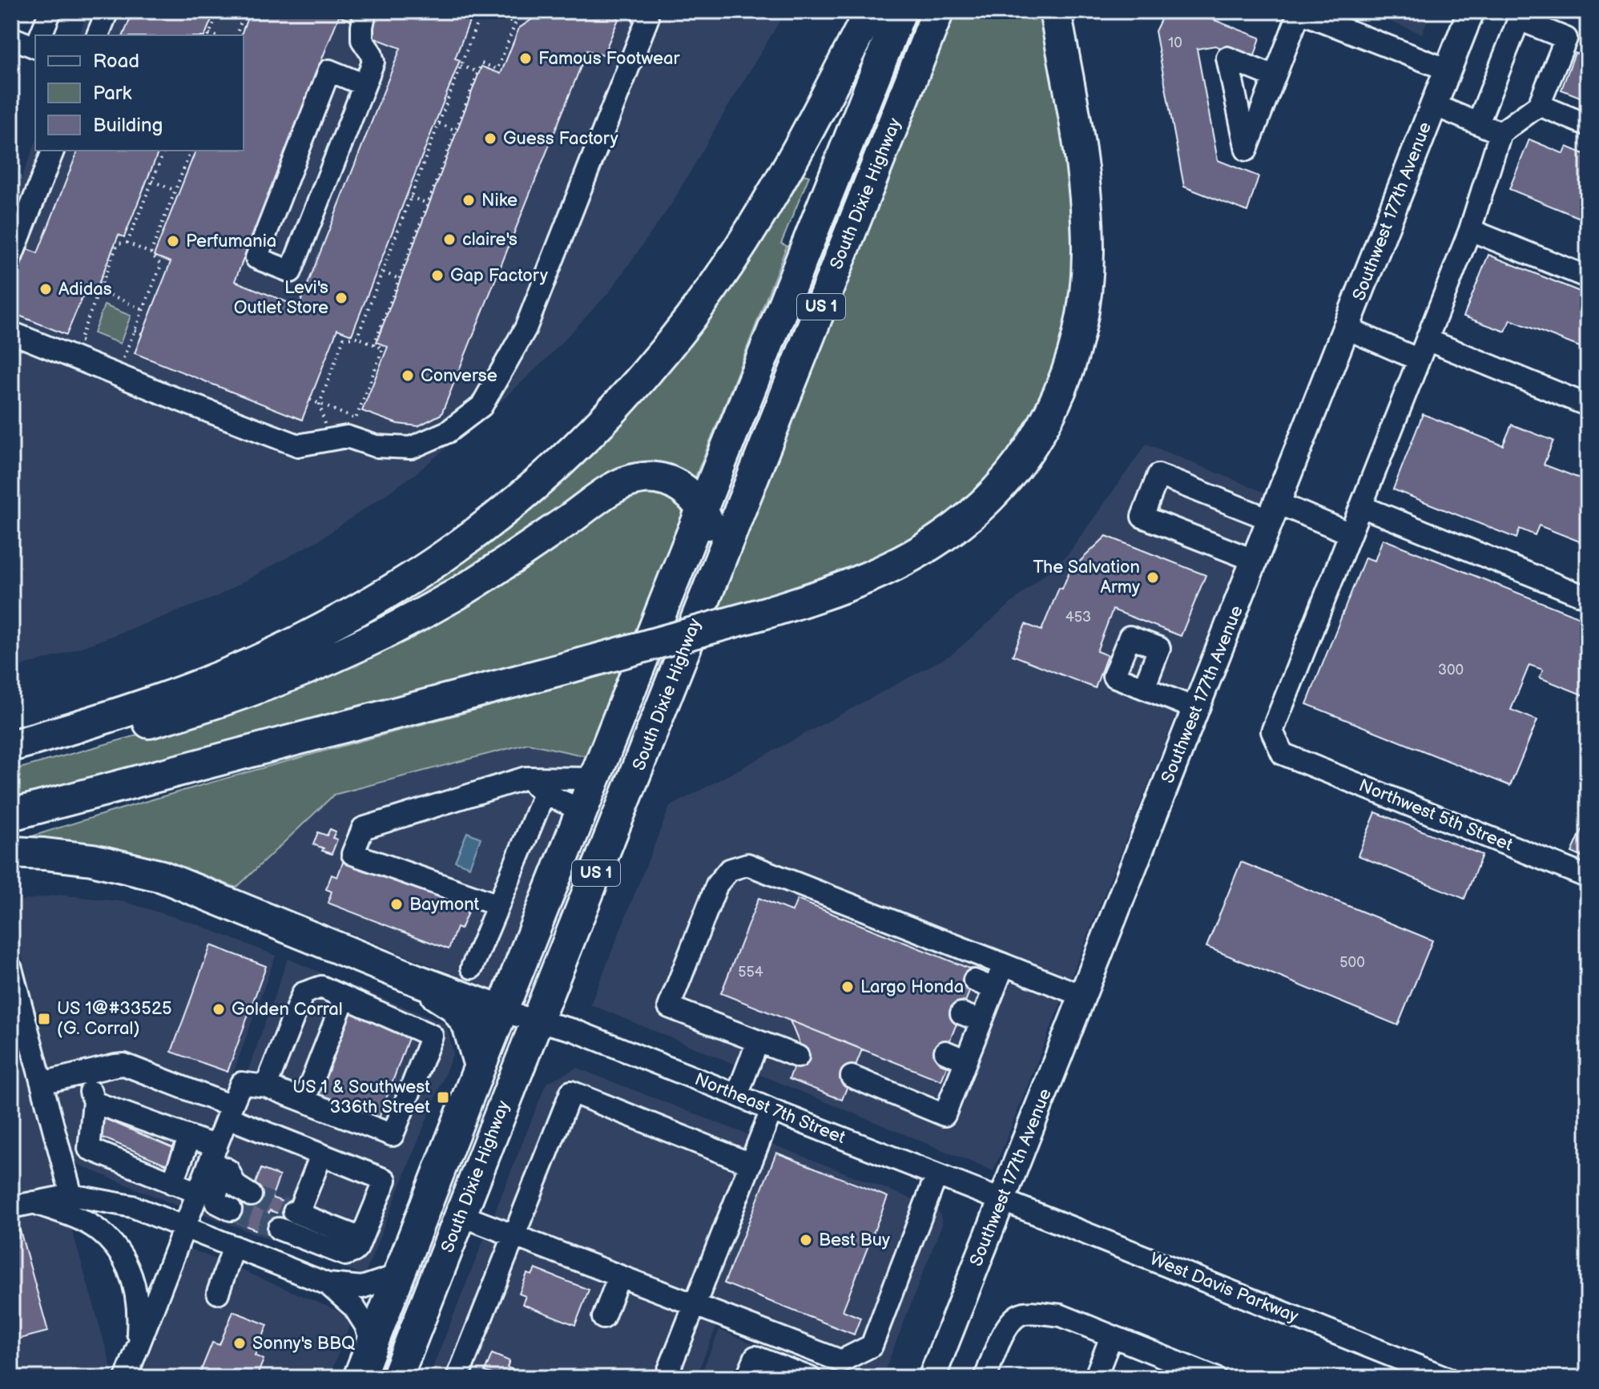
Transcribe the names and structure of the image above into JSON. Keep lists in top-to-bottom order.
{
  "streets": {
    "highway": ["South Dixie Highway", "US 1"],
    "main road": ["Southwest 177th Avenue"],
    "street": ["Northwest 5th Street", "Northeast 7th Street", "West Davis Parkway"]
  },
  "crossings": [
    ["South Dixie Highway", "Northeast 7th Street"],
    ["Southwest 177th Avenue", "Northeast 7th Street"],
    ["Southwest 177th Avenue", "West Davis Parkway"],
    ["Northeast 7th Street", "West Davis Parkway"]
  ],
  "places": {
    "other": [
      "Famous Footwear",
      "Guess Factory",
      "Nike",
      "claire's",
      "Perfumania",
      "Gap Factory",
      "Adidas",
      "Levi's Outlet Store",
      "Converse",
      "The Salvation Army",
      "Baymont",
      "Largo Honda",
      "Golden Corral",
      "Best Buy",
      "Sonny's BBQ"
    ],
    "transit": ["US 1@#33525 (G. Corral)", "US 1 & Southwest 336th Street"]
  },
  "house_numbers": [
    "10",
    "453",
    "300",
    "500",
    "554"
  ],
  "legend": ["Road", "Park", "Building"]
}
